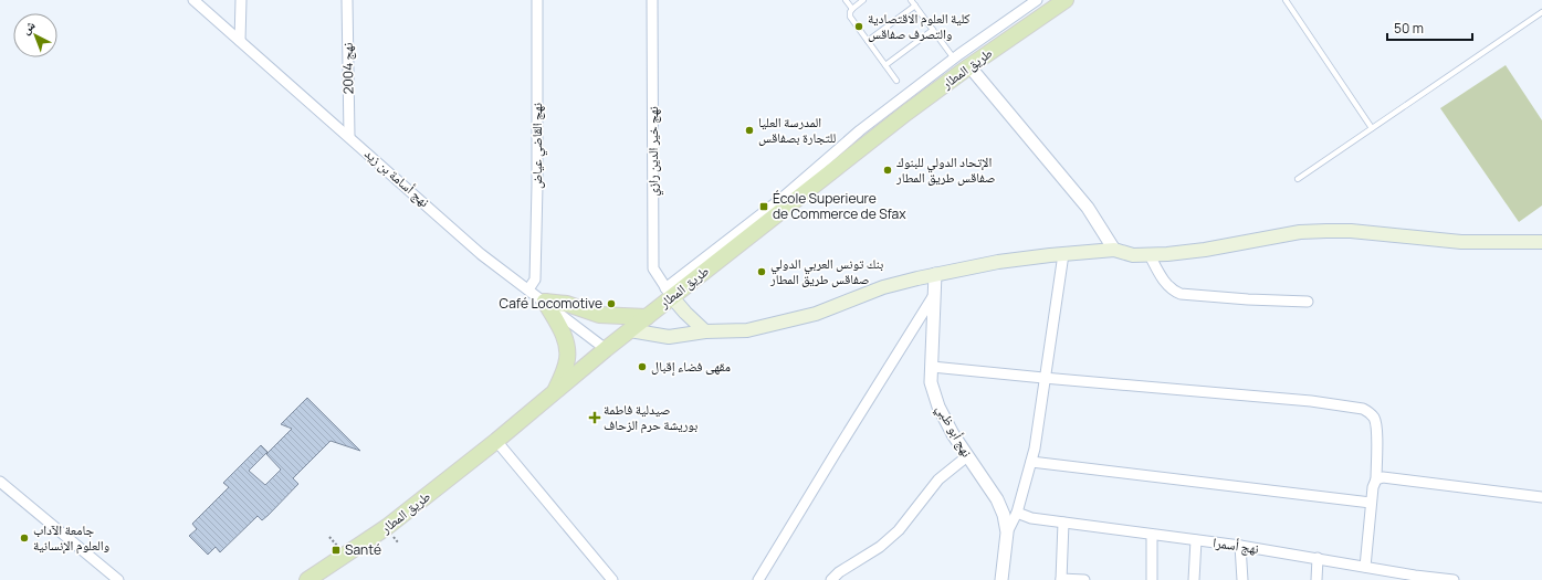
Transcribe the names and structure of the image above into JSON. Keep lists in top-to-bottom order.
{
  "streets": {
    "main road": ["طريق المطار"],
    "street": [
      "نهج 2004",
      "نهج القاضي عياض",
      "نهج خير الدين رازي",
      "نهج أسامة بن زيد",
      "نهج أبو ظبي",
      "نهج أسمرا"
    ]
  },
  "crossings": [
    ["نهج 2004", "نهج أسامة بن زيد"],
    ["طريق المطار", "نهج خير الدين رازي"],
    ["طريق المطار", "نهج أسامة بن زيد"],
    ["نهج القاضي عياض", "نهج أسامة بن زيد"]
  ],
  "places": {
    "other": [
      "كلية العلوم الاقتصادية والتصرف صفاقس",
      "المدرسة العليا للتجارة بصفاقس",
      "الإتحاد الدولي للبنوك صفاقس طريق المطار",
      "بنك تونس العربي الدولي صفاقس طريق المطار",
      "Café Locomotive",
      "مقهى فضاء إقبال",
      "جامعة الآداب والعلوم الإنسانية"
    ],
    "transit": ["École Superieure de Commerce de Sfax", "Santé"],
    "health": ["صيدلية فاطمة بوريشة حرم الزحاف"]
  },
  "scale_bar": "50 m",
  "north": "top left"
}
